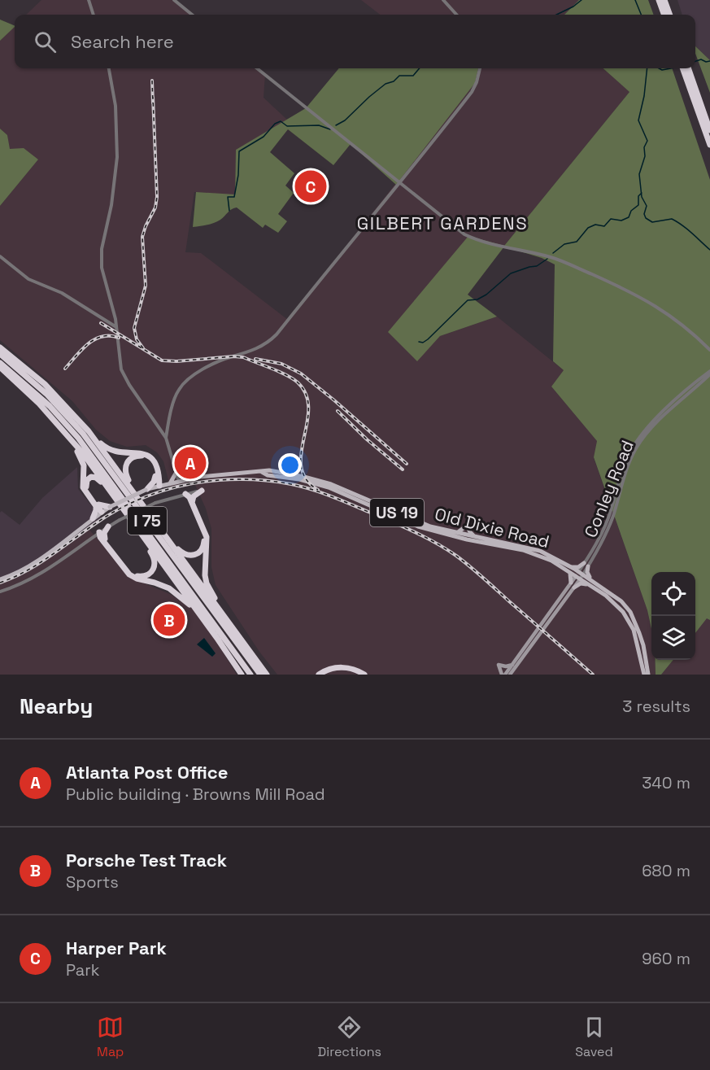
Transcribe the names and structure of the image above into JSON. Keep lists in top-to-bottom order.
{
  "streets": {
    "highway": ["I 75"],
    "main road": ["US 19", "Old Dixie Road"],
    "street": ["Conley Road"]
  },
  "crossings": [
    ["Conley Road", "Old Dixie Road"],
    ["US 19", "Old Dixie Road"]
  ],
  "districts": ["GILBERT GARDENS"],
  "page": {
    "search": "Search here",
    "pins": ["C", "A", "B"],
    "heading": ["Nearby", "3 results"],
    "list": [
      {
        "mark": "A",
        "name": "Atlanta Post Office",
        "note": "Public building · Browns Mill Road",
        "value": "340 m"
      },
      {
        "mark": "B",
        "name": "Porsche Test Track",
        "note": "Sports",
        "value": "680 m"
      },
      {
        "mark": "C",
        "name": "Harper Park",
        "note": "Park",
        "value": "960 m"
      }
    ],
    "nav": ["Map", "Directions", "Saved"]
  }
}
